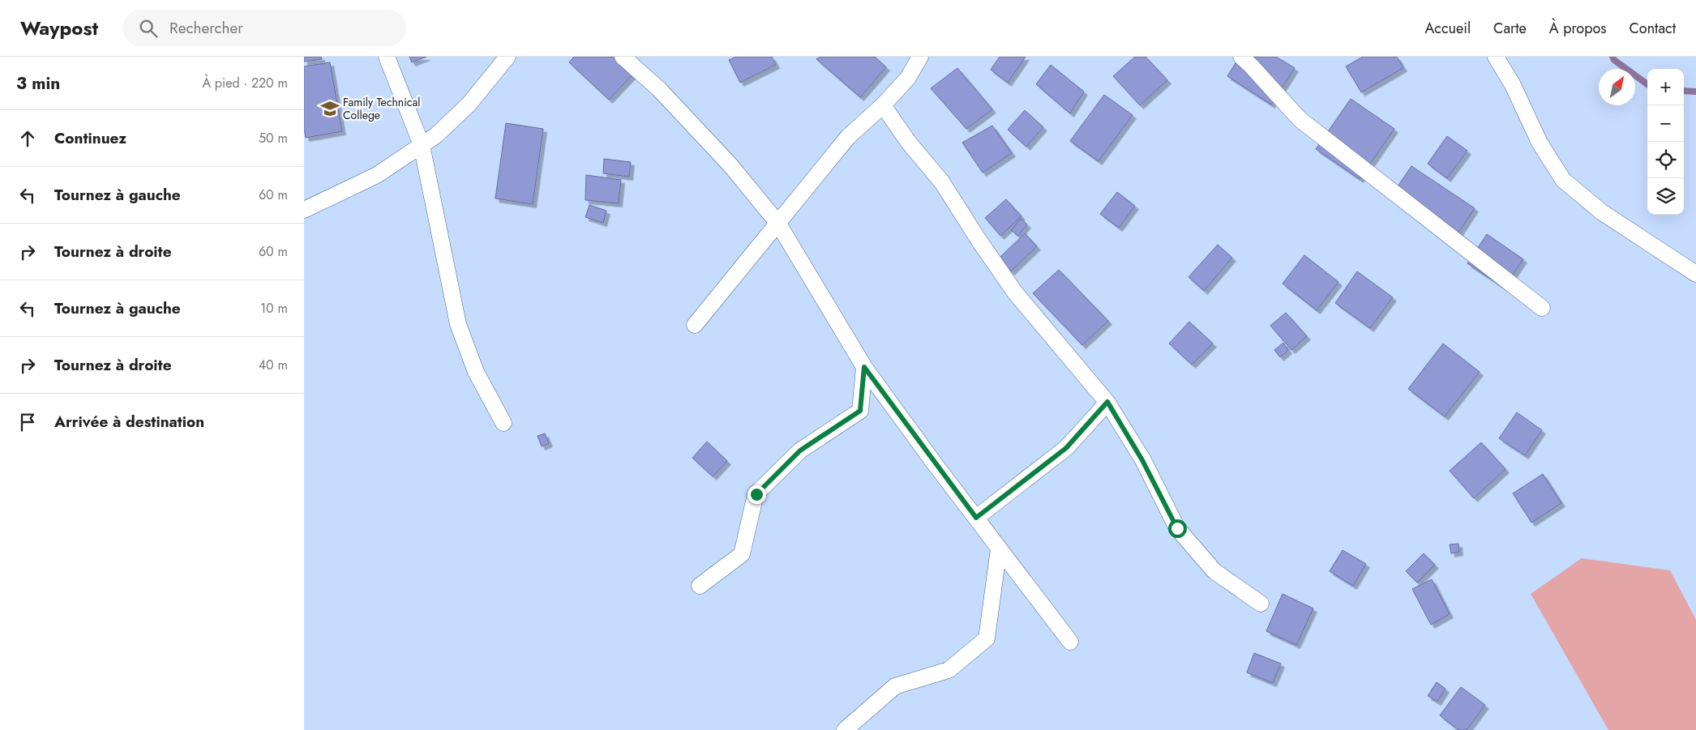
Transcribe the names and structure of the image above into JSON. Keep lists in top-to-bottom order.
{
  "places": {
    "school or university": ["Family Technical College"]
  },
  "north": "top right",
  "page": {
    "header": "Waypost",
    "search": "Rechercher",
    "nav": [
      "Accueil",
      "Carte",
      "À propos",
      "Contact"
    ],
    "heading": ["3 min", "À pied · 220 m"],
    "map_buttons": ["+", "−"],
    "list": [
      ["Continuez", "50 m"],
      ["Tournez à gauche", "60 m"],
      ["Tournez à droite", "60 m"],
      ["Tournez à gauche", "10 m"],
      ["Tournez à droite", "40 m"],
      "Arrivée à destination"
    ]
  }
}
